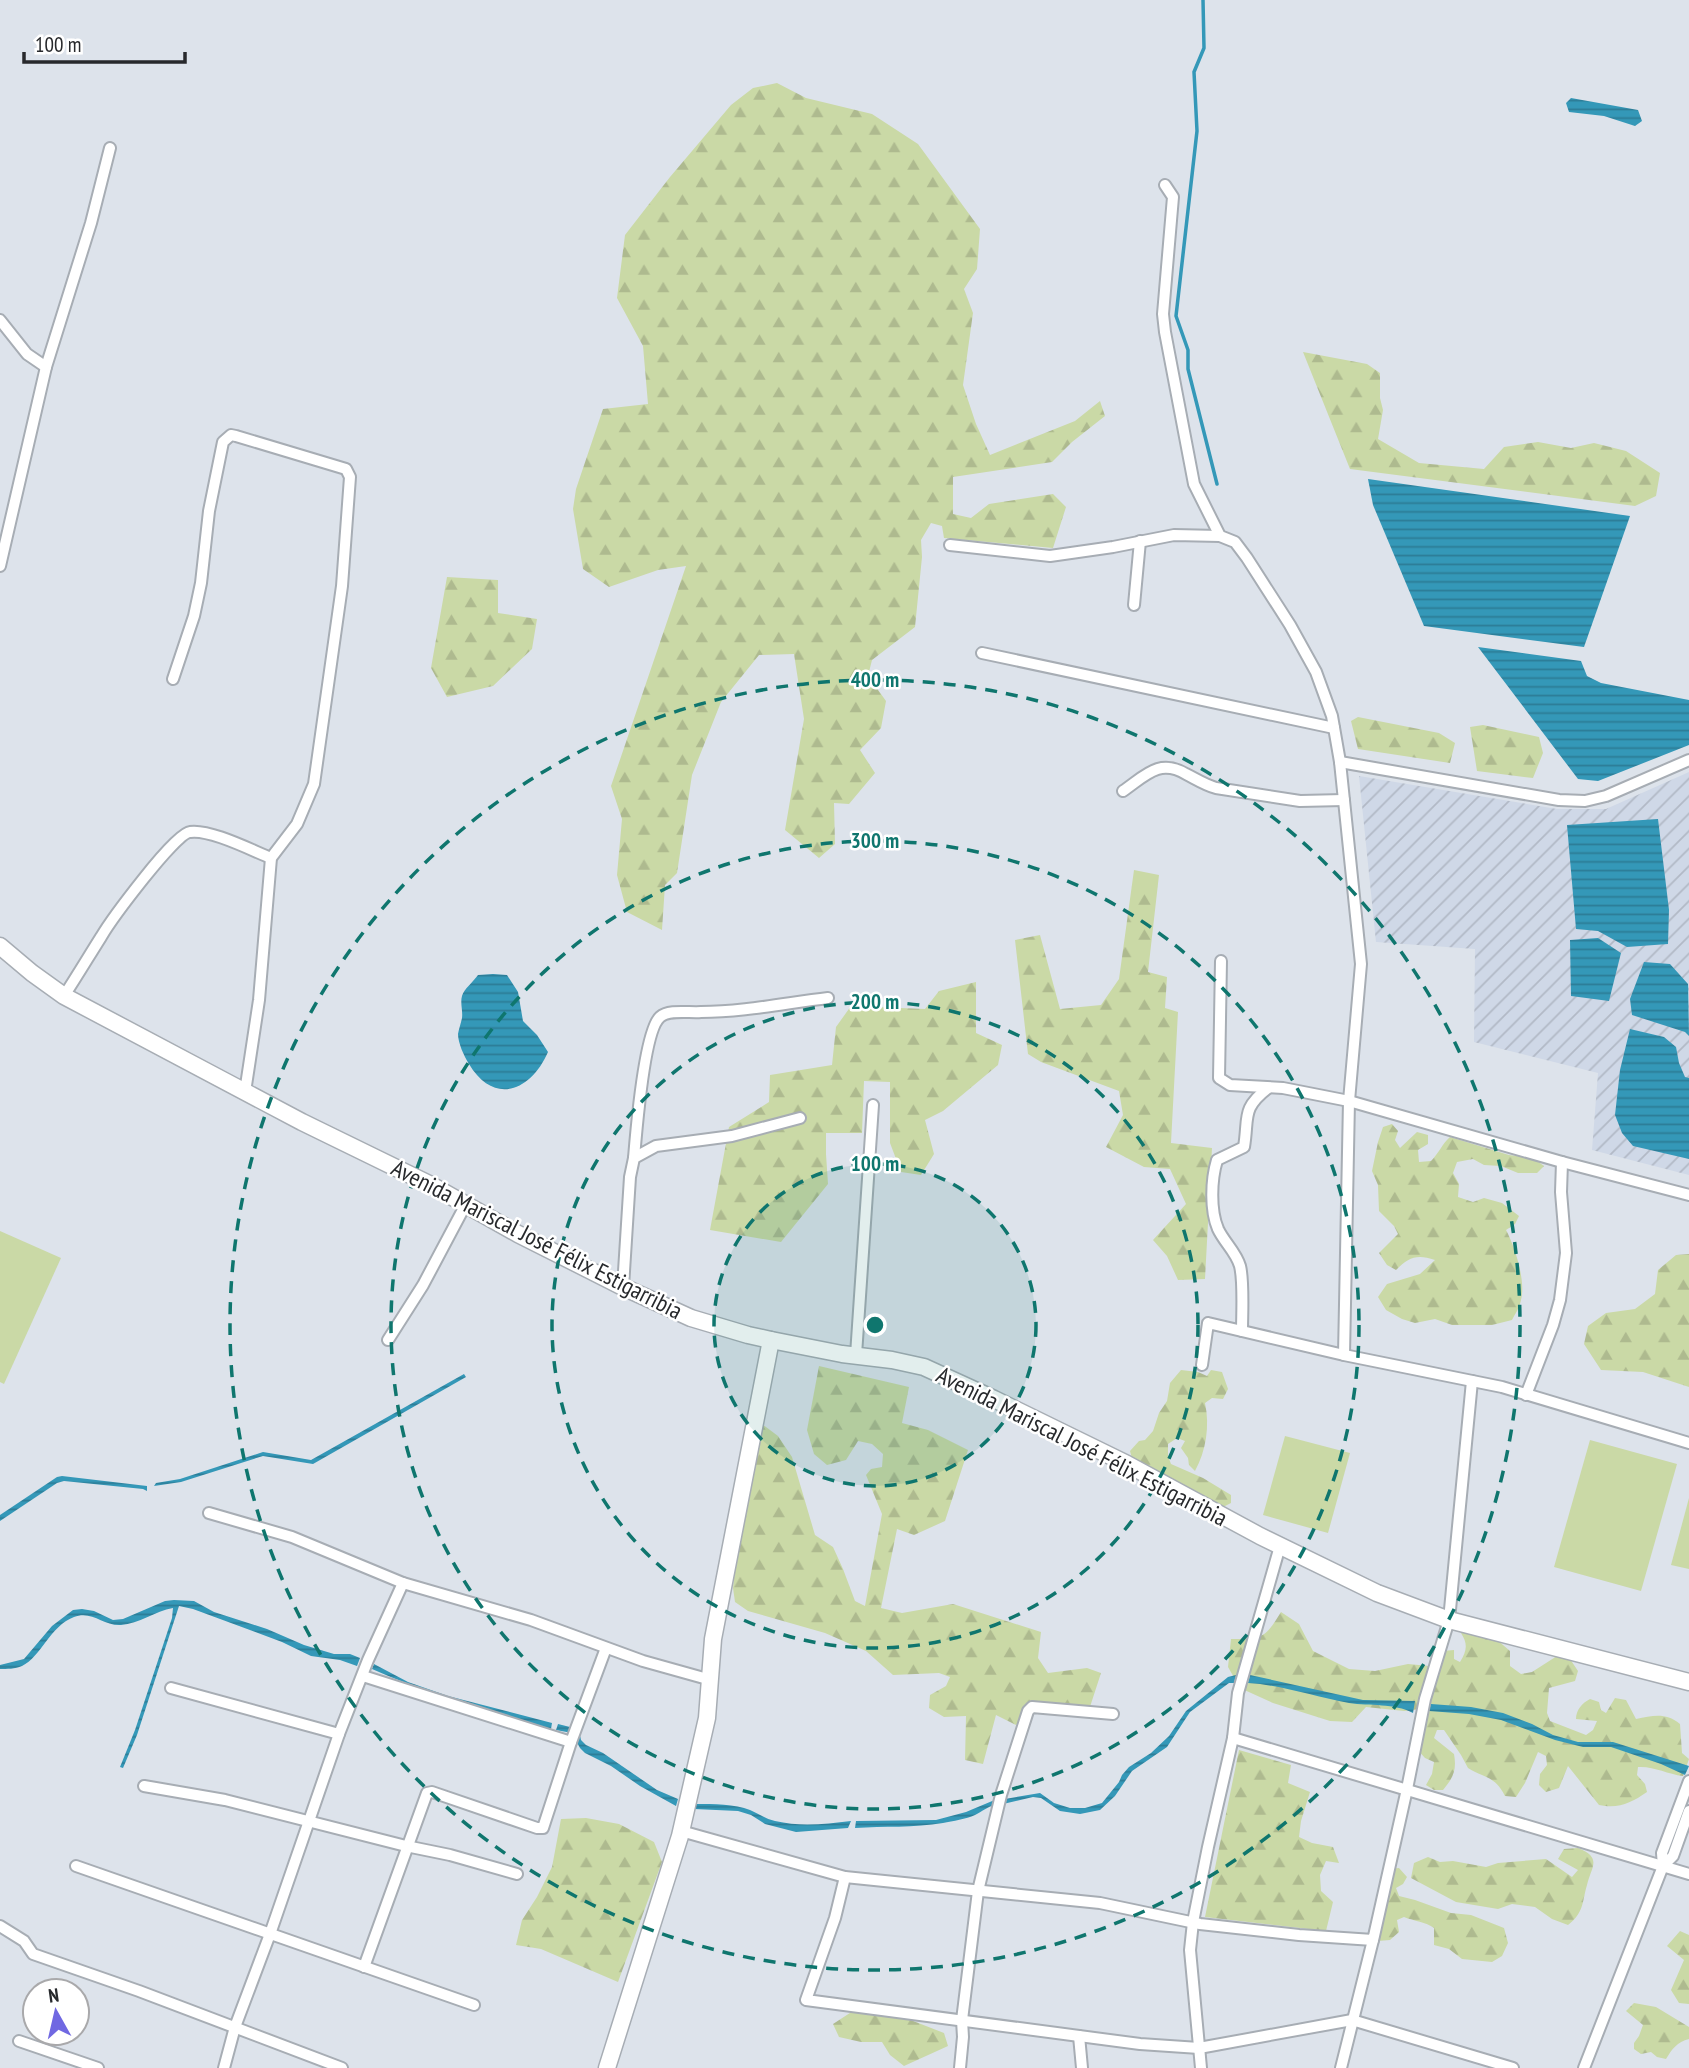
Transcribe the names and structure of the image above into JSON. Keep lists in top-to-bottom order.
{
  "streets": {
    "main road": ["Avenida Mariscal José Félix Estigarribia"]
  },
  "scale_bar": "100 m",
  "north": "top",
  "rings": [
    "400 m",
    "300 m",
    "200 m",
    "100 m"
  ]
}
